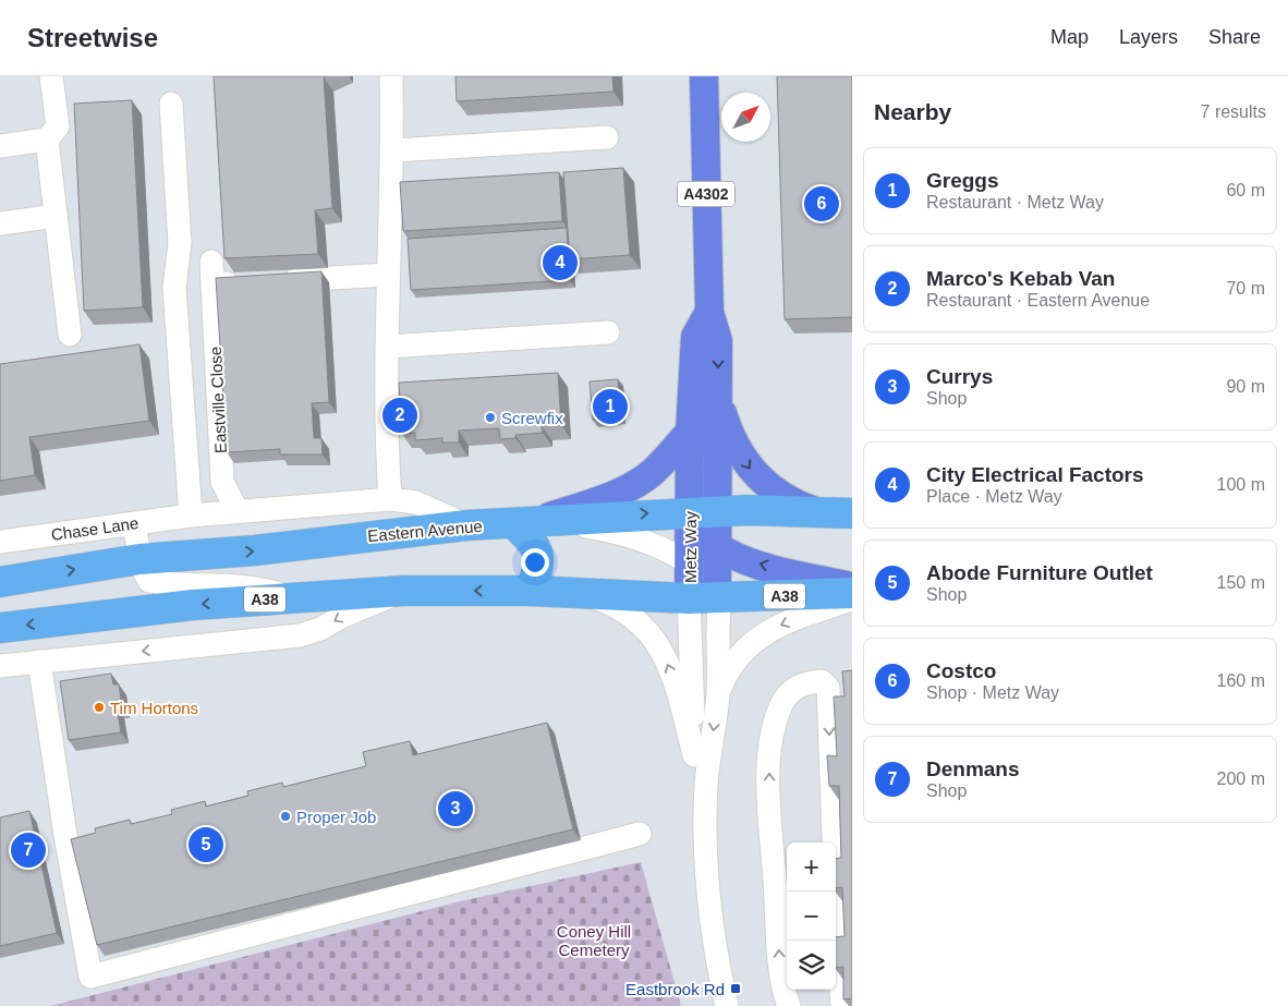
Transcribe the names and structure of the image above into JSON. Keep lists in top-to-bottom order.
{
  "streets": {
    "highway": ["Eastern Avenue", "A38"],
    "main road": ["A4302", "Metz Way"],
    "street": ["Eastville Close", "Chase Lane"]
  },
  "crossings": [
    ["Eastville Close", "Chase Lane"],
    ["Chase Lane", "Eastern Avenue"],
    ["Eastern Avenue", "Metz Way"],
    ["Metz Way", "A38"]
  ],
  "parks": ["Coney Hill Cemetery"],
  "places": {
    "other": ["Screwfix", "Tim Hortons", "Proper Job"],
    "transit": ["Eastbrook Rd"]
  },
  "north": "top right",
  "page": {
    "header": "Streetwise",
    "nav": ["Map", "Layers", "Share"],
    "heading": ["Nearby", "7 results"],
    "list": [
      {
        "mark": "1",
        "name": "Greggs",
        "note": "Restaurant · Metz Way",
        "value": "60 m"
      },
      {
        "mark": "2",
        "name": "Marco's Kebab Van",
        "note": "Restaurant · Eastern Avenue",
        "value": "70 m"
      },
      {
        "mark": "3",
        "name": "Currys",
        "note": "Shop",
        "value": "90 m"
      },
      {
        "mark": "4",
        "name": "City Electrical Factors",
        "note": "Place · Metz Way",
        "value": "100 m"
      },
      {
        "mark": "5",
        "name": "Abode Furniture Outlet",
        "note": "Shop",
        "value": "150 m"
      },
      {
        "mark": "6",
        "name": "Costco",
        "note": "Shop · Metz Way",
        "value": "160 m"
      },
      {
        "mark": "7",
        "name": "Denmans",
        "note": "Shop",
        "value": "200 m"
      }
    ],
    "pins": [
      "6",
      "4",
      "1",
      "2",
      "3",
      "5",
      "7"
    ],
    "map_buttons": ["+", "−"]
  }
}
